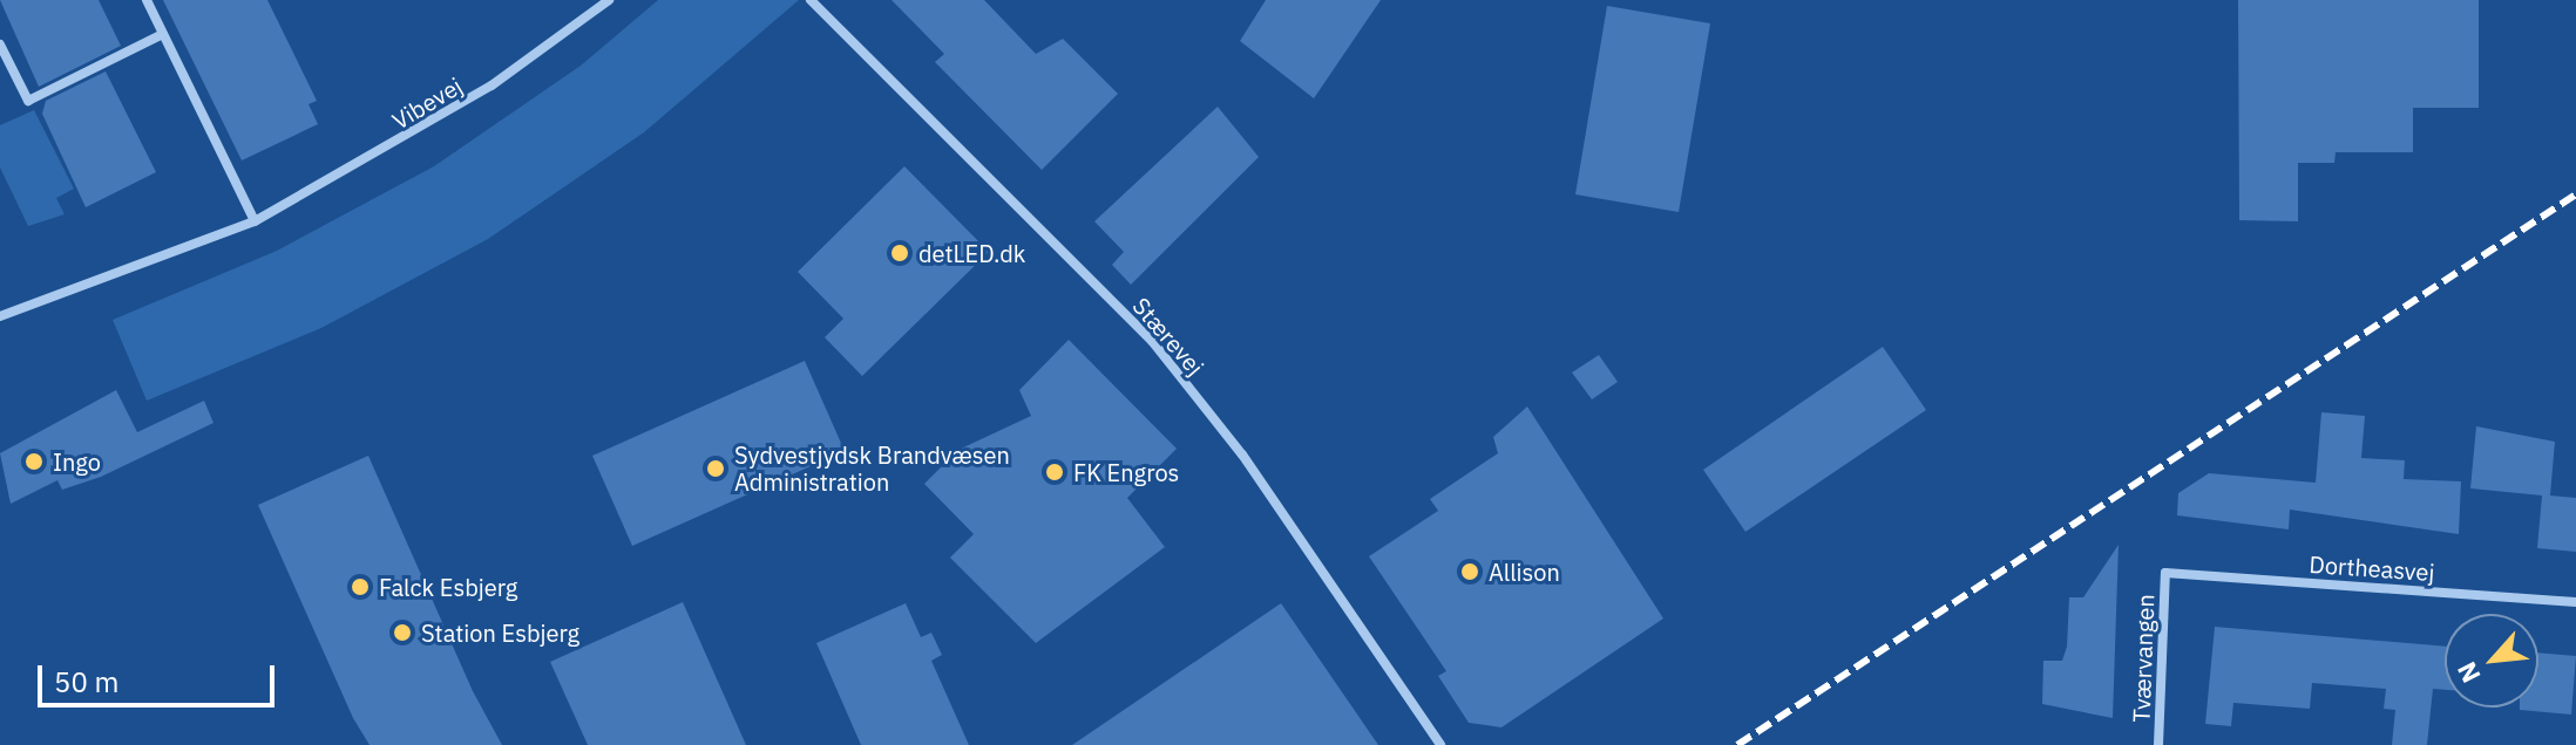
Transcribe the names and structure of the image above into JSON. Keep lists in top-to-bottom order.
{
  "streets": {
    "street": [
      "Vibevej",
      "Stærevej",
      "Dortheasvej",
      "Tværvangen"
    ]
  },
  "crossings": [
    ["Dortheasvej", "Tværvangen"]
  ],
  "places": [
    "detLED.dk",
    "Ingo",
    "Sydvestjydsk Brandvæsen Administration",
    "FK Engros",
    "Allison",
    "Falck Esbjerg",
    "Station Esbjerg"
  ],
  "scale_bar": "50 m",
  "north": "bottom left"
}
